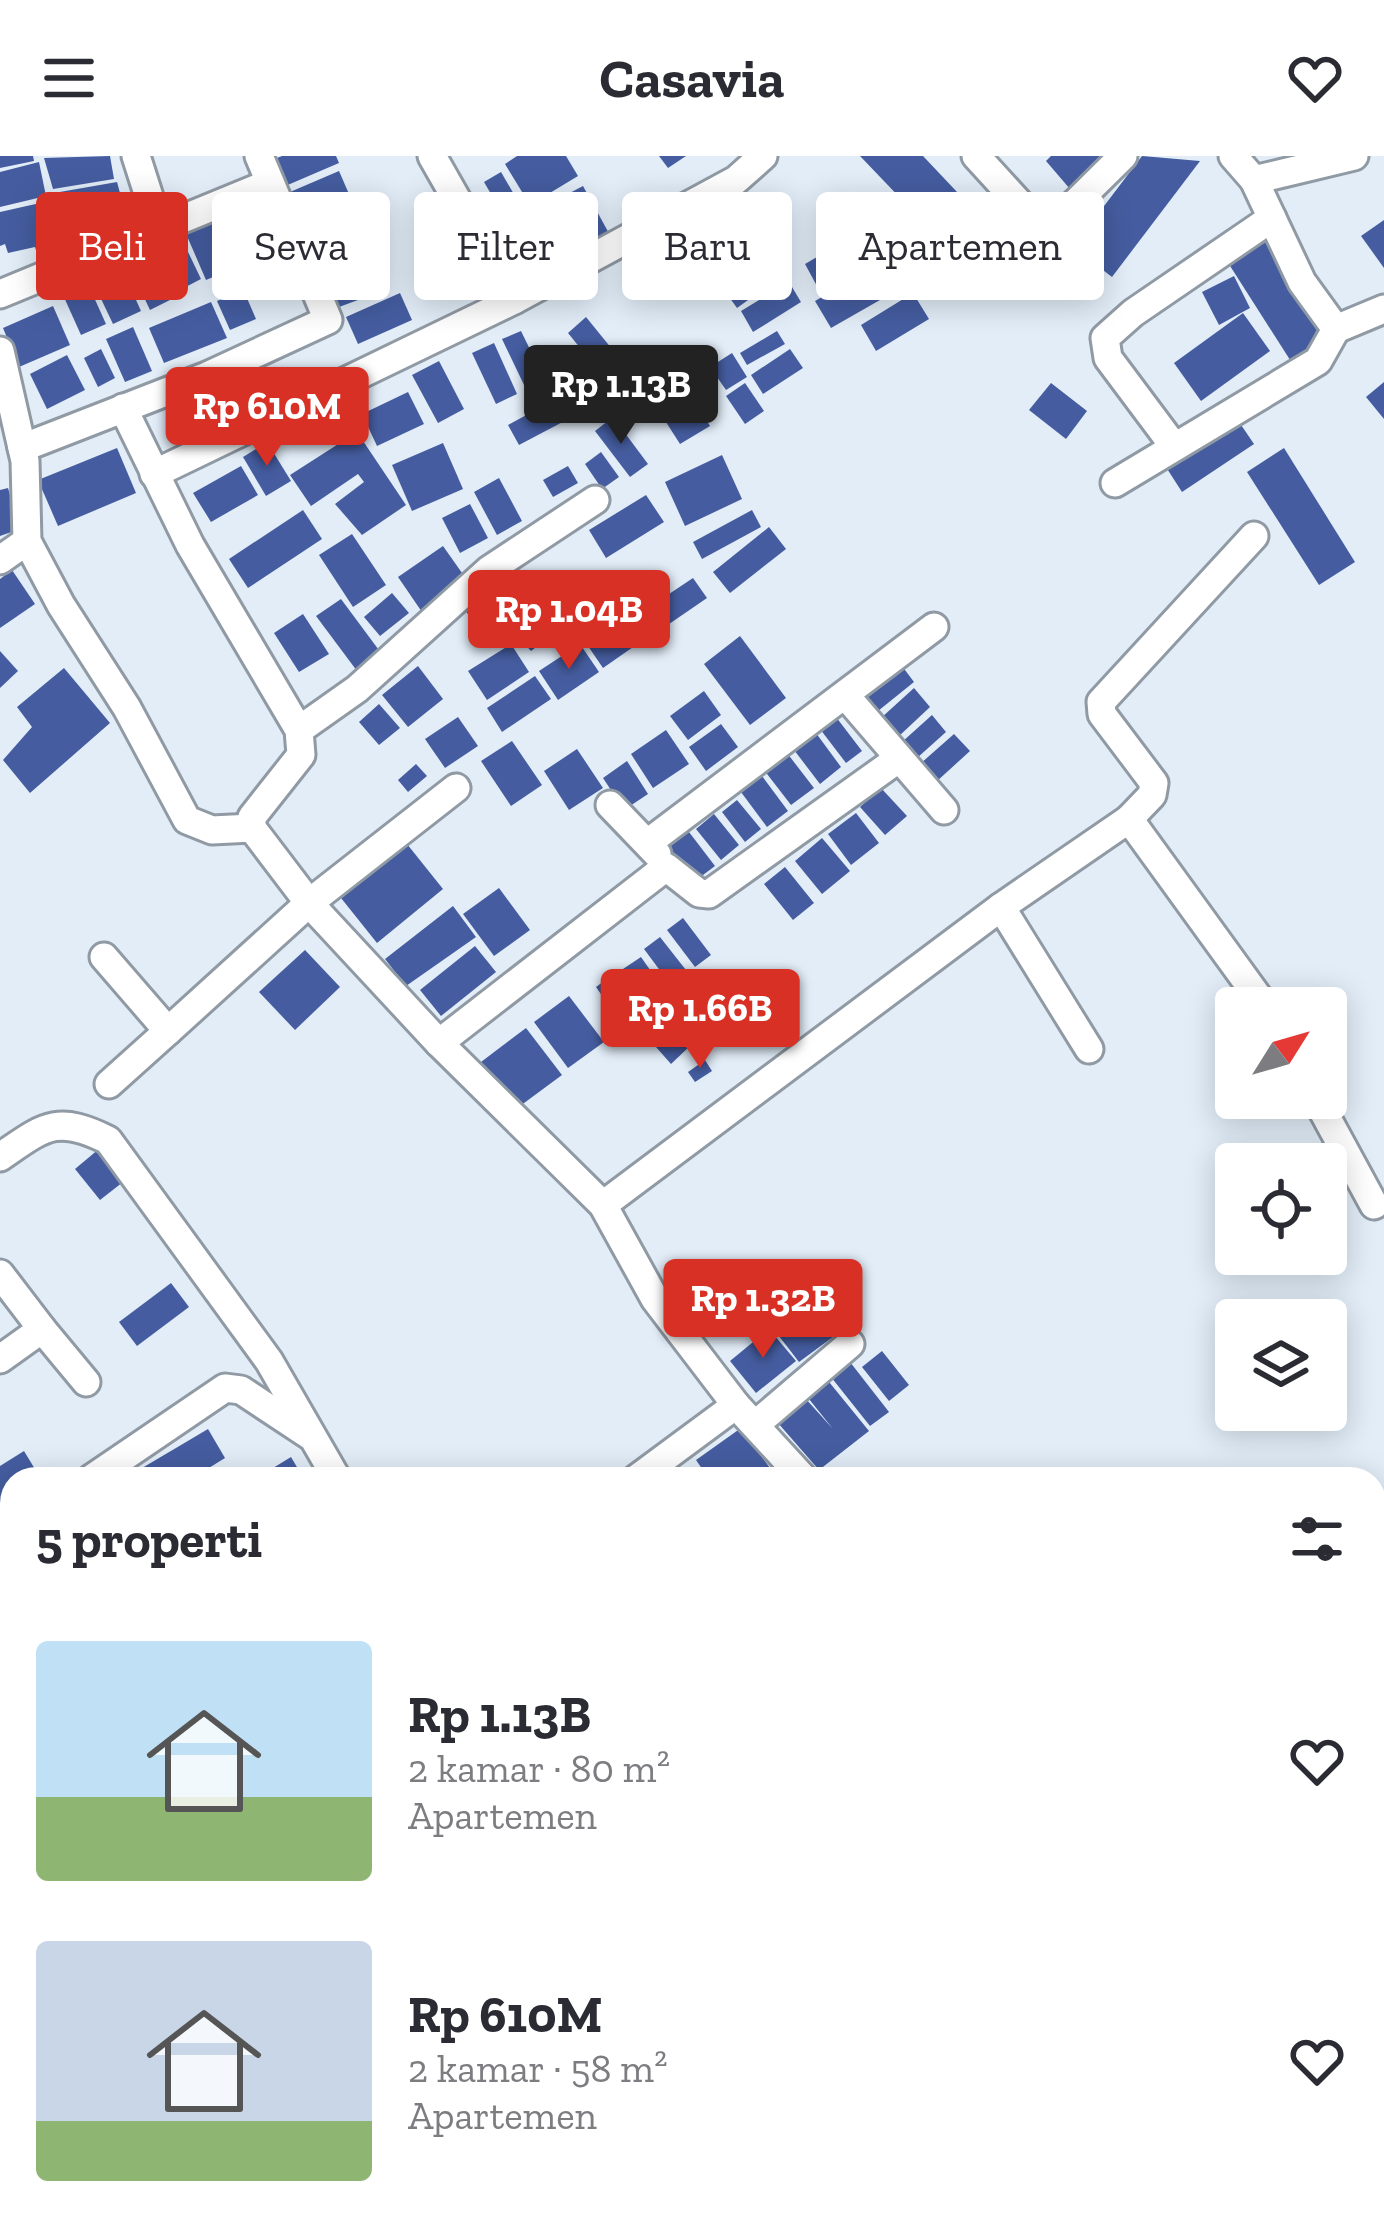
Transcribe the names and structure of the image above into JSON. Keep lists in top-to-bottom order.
{
  "north": "top right",
  "page": {
    "header": "Casavia",
    "chip": [
      "Beli",
      "Sewa",
      "Filter",
      "Baru",
      "Apartemen"
    ],
    "price": [
      "Rp 1.13B",
      "Rp 610M",
      "Rp 1.04B",
      "Rp 1.66B",
      "Rp 1.32B"
    ],
    "heading": "5 properti",
    "list": [
      {
        "name": "Rp 1.13B",
        "note": "2 kamar · 80 m² · Apartemen"
      },
      {
        "name": "Rp 610M",
        "note": "2 kamar · 58 m² · Apartemen"
      }
    ]
  }
}
